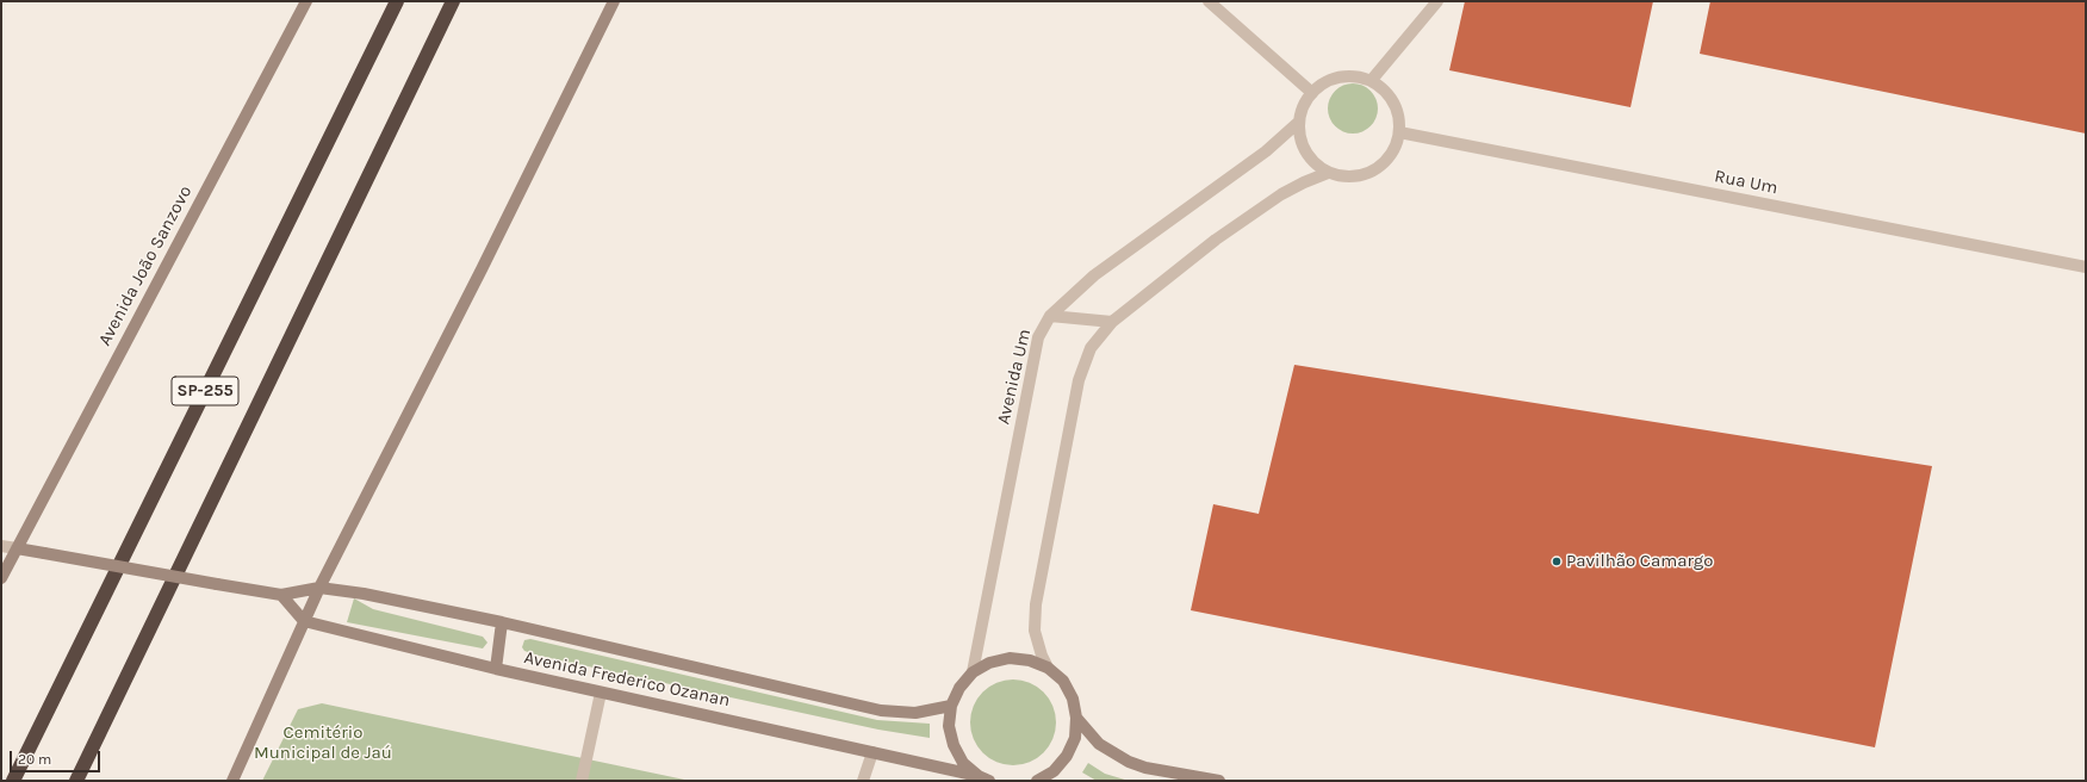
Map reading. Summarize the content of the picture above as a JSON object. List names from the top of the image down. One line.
{"streets":{"highway":["SP-255"],"main road":["Avenida João Sanzovo","Avenida Frederico Ozanan"],"street":["Rua Um","Avenida Um"]},"crossings":[["Rua Um","Avenida Um"],["Avenida João Sanzovo","Avenida Frederico Ozanan"]],"parks":["Cemitério Municipal de Jaú"],"places":["Pavilhão Camargo"],"scale_bar":"20 m"}
